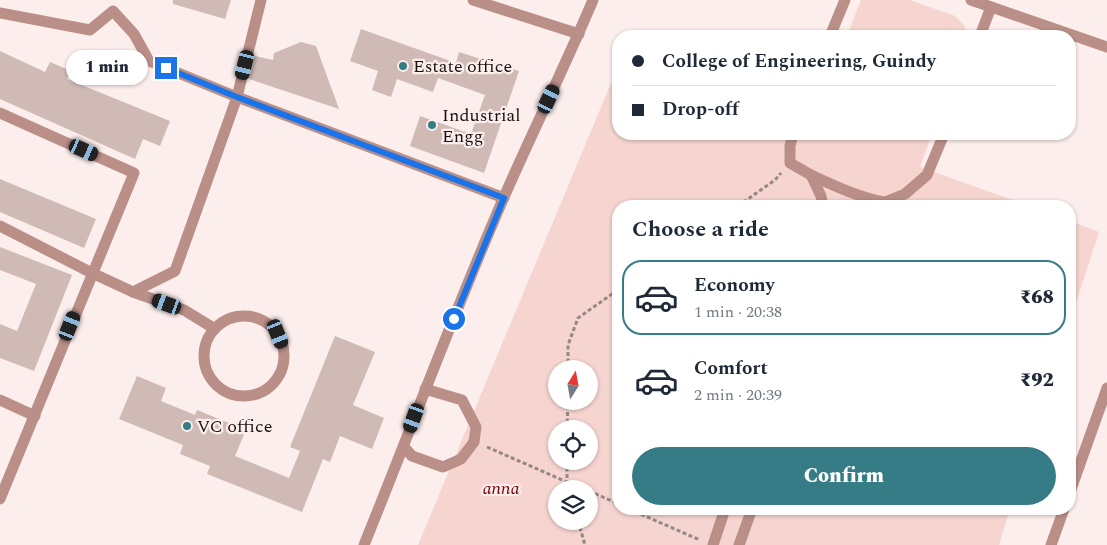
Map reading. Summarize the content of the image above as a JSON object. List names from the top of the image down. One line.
{"parks":["anna"],"places":["Estate office","Industrial Engg","VC office"],"north":"top","page":{"banner":["College of Engineering, Guindy","Drop-off"],"bubble":"1 min","heading":"Choose a ride","list":[{"name":"Economy","note":"1 min · 20:38","value":"₹68"},{"name":"Comfort","note":"2 min · 20:39","value":"₹92"}],"buttons":"Confirm"}}
